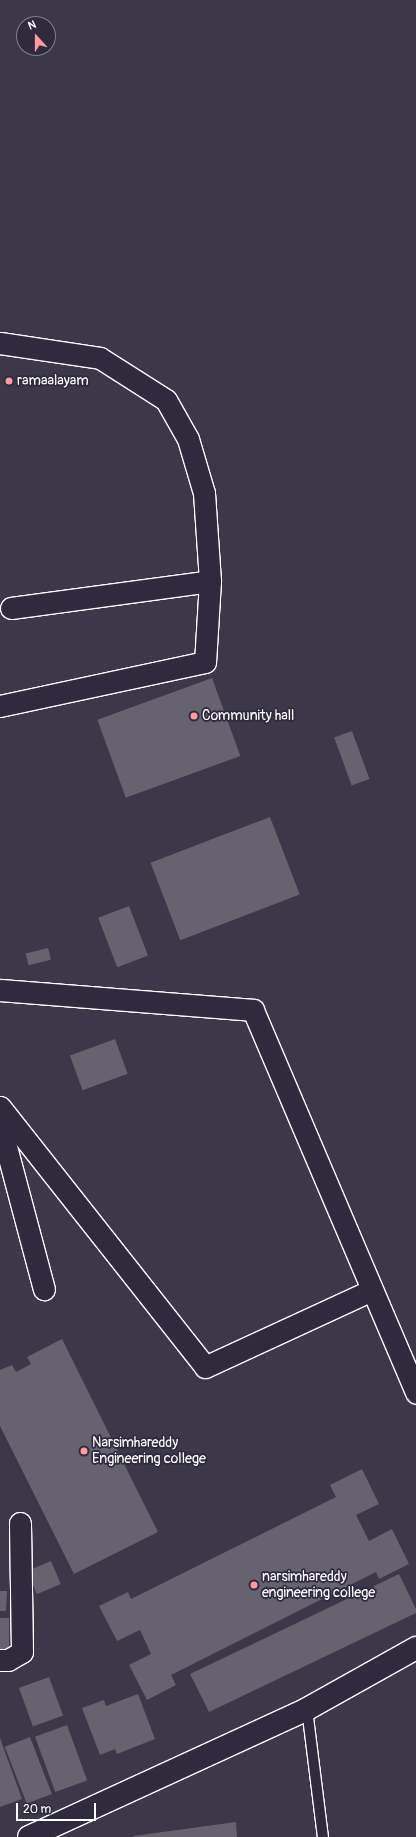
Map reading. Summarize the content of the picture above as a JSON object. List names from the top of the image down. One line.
{"places":["ramaalayam","Community hall","Narsimhareddy Engineering college","narsimhareddy engineering college"],"scale_bar":"20 m","north":"top"}
